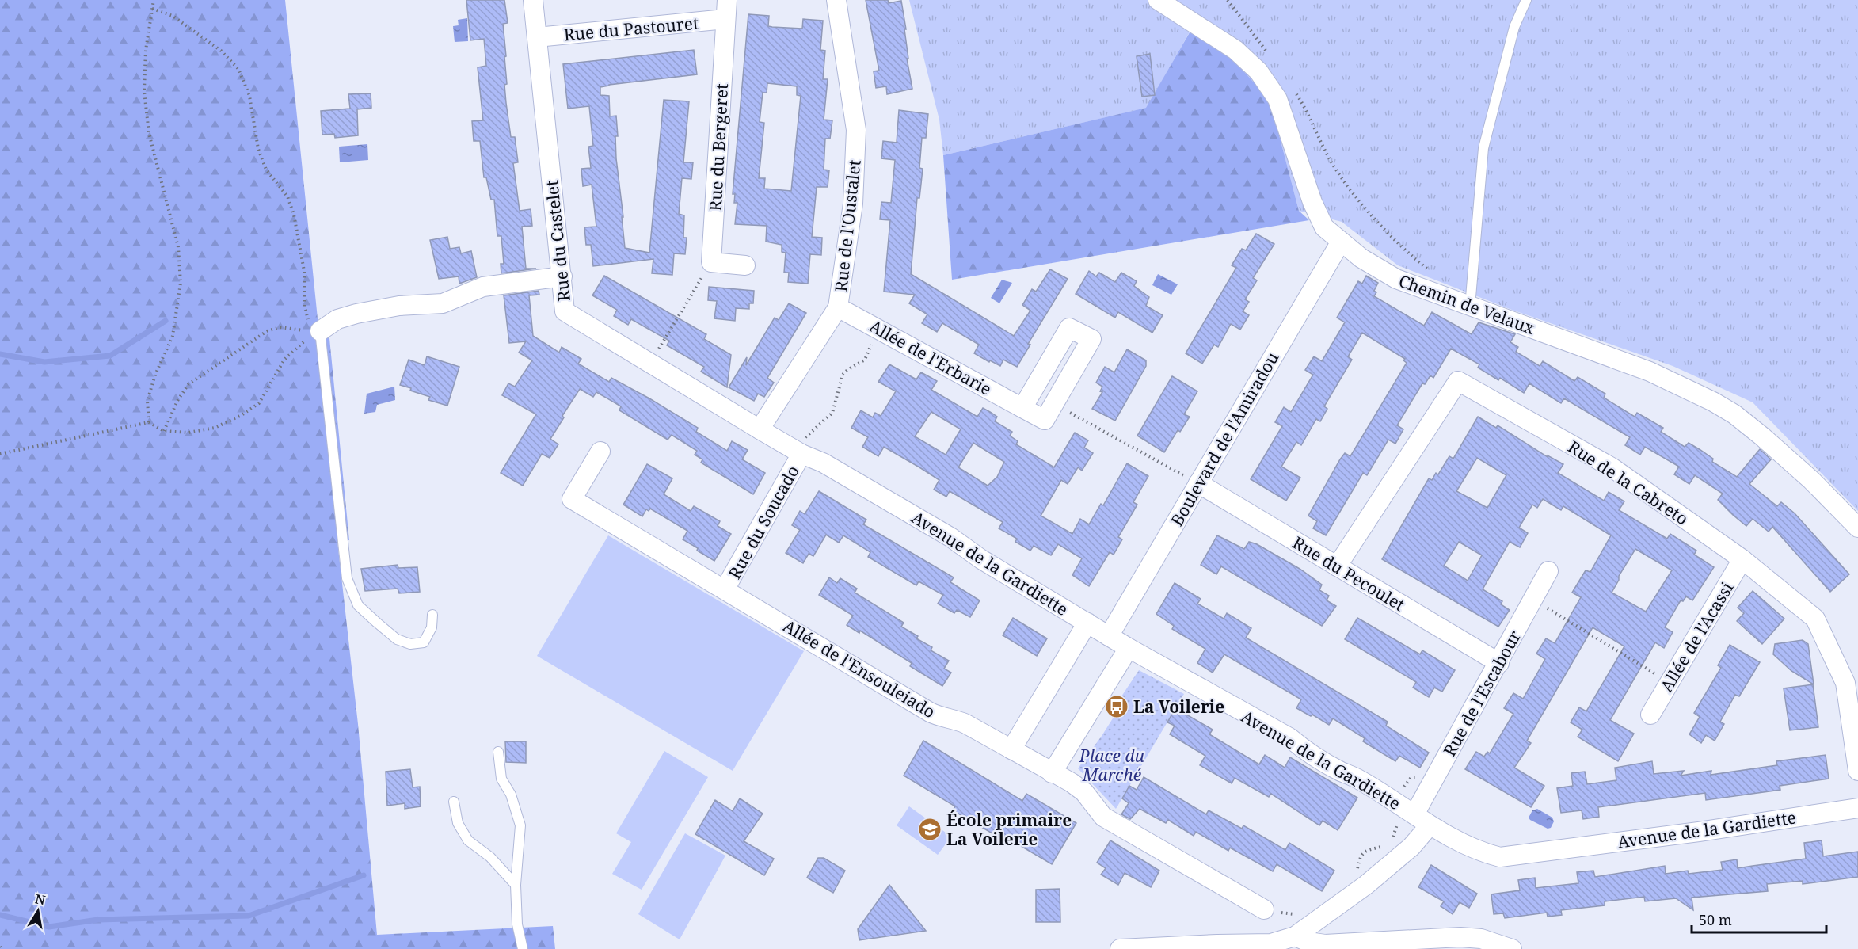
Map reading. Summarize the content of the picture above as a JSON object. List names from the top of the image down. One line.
{"streets":{"street":["Rue du Pastouret","Rue du Bergeret","Rue de l'Oustalet","Rue du Castelet","Chemin de Velaux","Allée de l'Erbarie","Boulevard de l'Amiradou","Rue de la Cabreto","Rue du Soucado","Avenue de la Gardiette","Rue du Pecoulet","Allée de l'Acassi","Allée de l'Ensouleiado","Rue de l'Escabour"]},"crossings":[["Rue du Pastouret","Rue du Bergeret"],["Rue du Pastouret","Rue du Castelet"],["Rue de l'Oustalet","Rue du Castelet"],["Rue de l'Oustalet","Allée de l'Erbarie"],["Rue de l'Oustalet","Avenue de la Gardiette"],["Rue du Castelet","Avenue de la Gardiette"],["Chemin de Velaux","Boulevard de l'Amiradou"],["Boulevard de l'Amiradou","Avenue de la Gardiette"],["Boulevard de l'Amiradou","Rue du Pecoulet"],["Rue de la Cabreto","Rue du Pecoulet"],["Rue de la Cabreto","Allée de l'Acassi"],["Rue du Soucado","Avenue de la Gardiette"],["Rue du Soucado","Allée de l'Ensouleiado"],["Avenue de la Gardiette","Rue de l'Escabour"],["Rue du Pecoulet","Rue de l'Escabour"]],"parks":["Place du Marché"],"places":{"bus stop":["La Voilerie"],"school or university":["École primaire La Voilerie"]},"scale_bar":"50 m","north":"top"}
